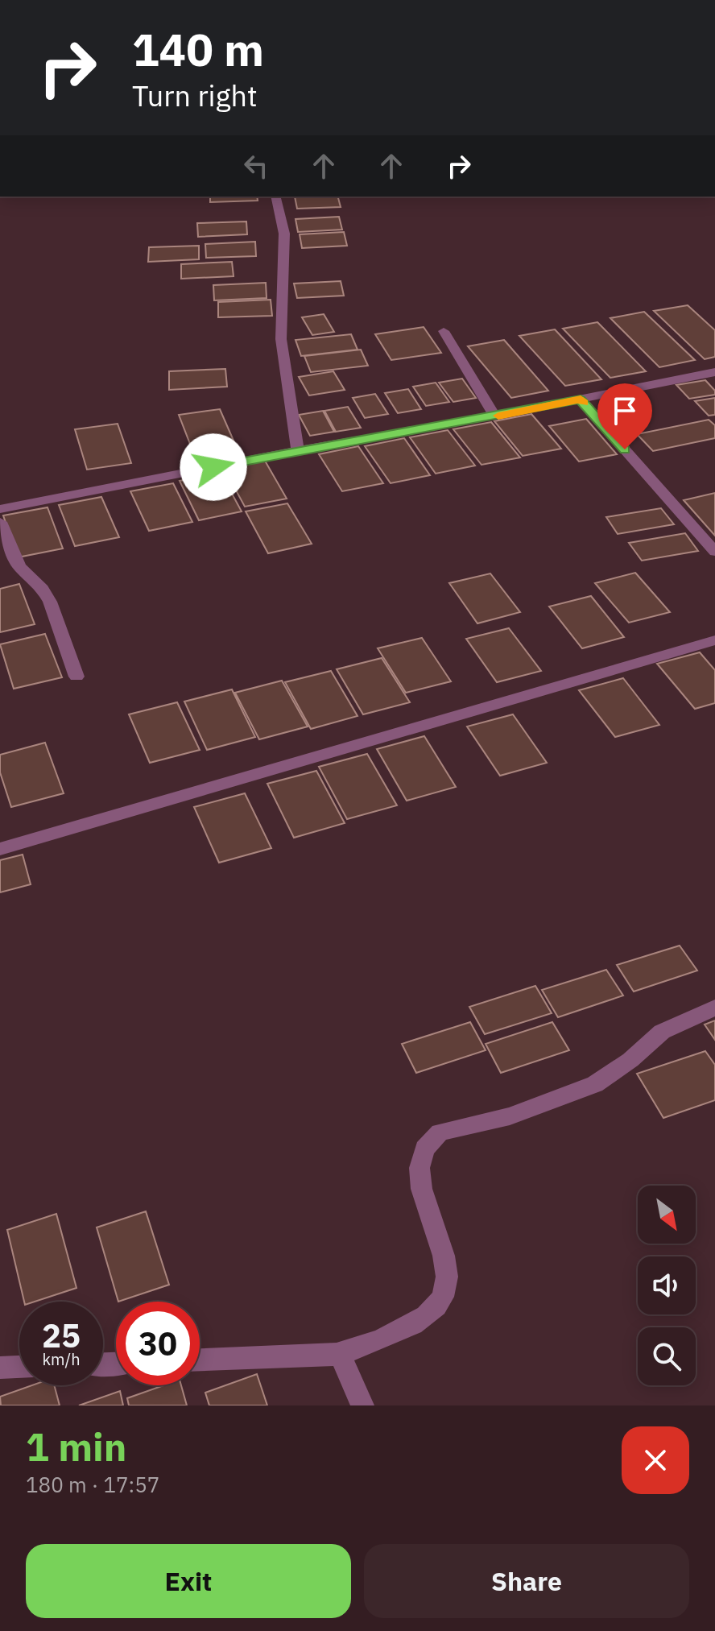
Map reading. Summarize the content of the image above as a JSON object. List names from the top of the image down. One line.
{"north":"bottom right","page":{"turn":["140 m","Turn right"],"speed":"25 km/h","limit":"30","heading":["1 min","180 m · 17:57"],"buttons":["Exit","Share"]}}
